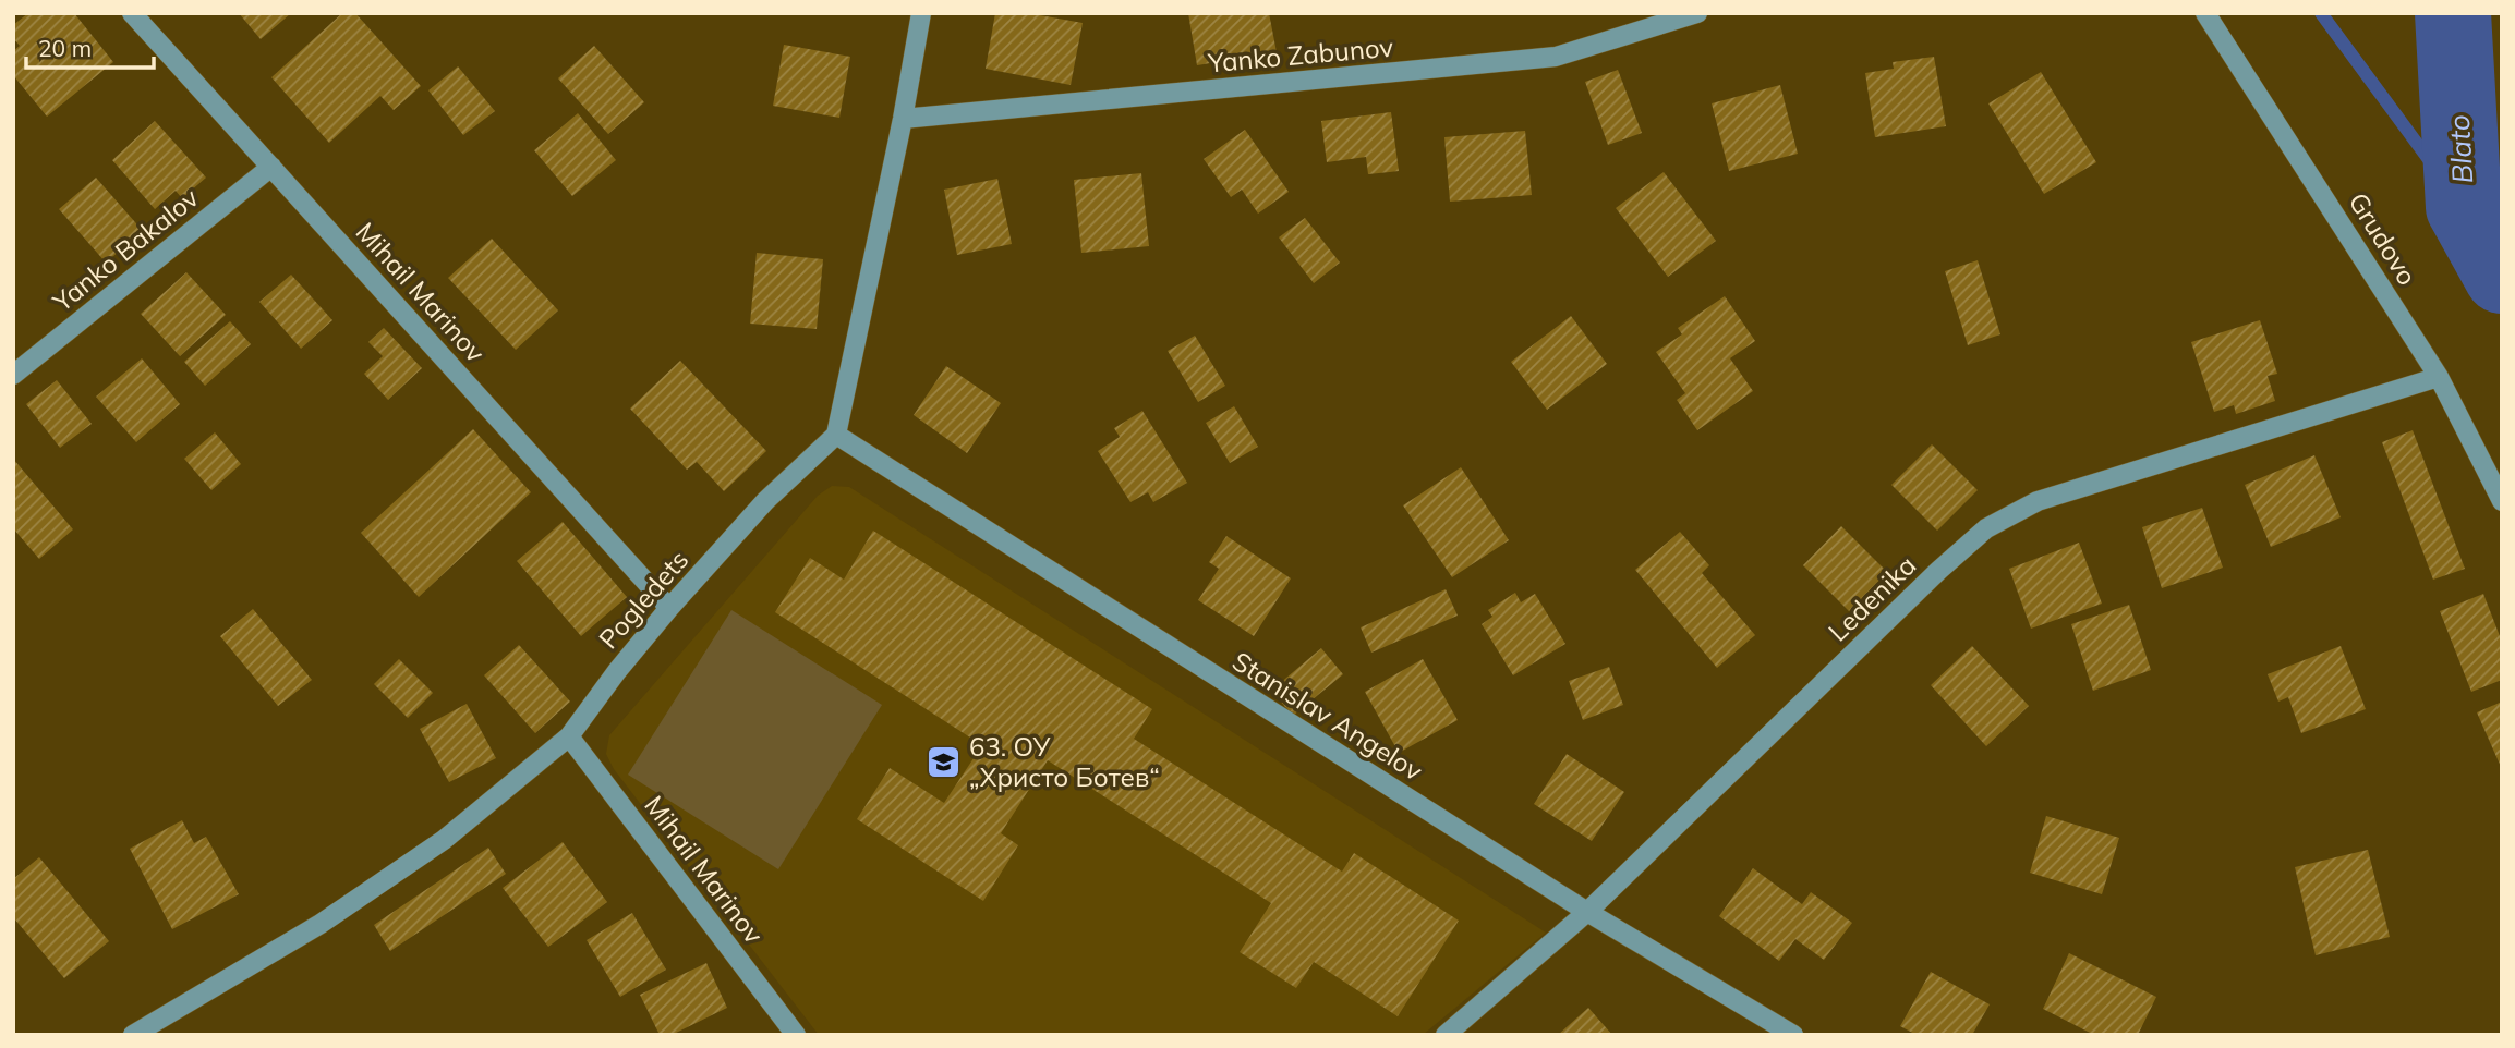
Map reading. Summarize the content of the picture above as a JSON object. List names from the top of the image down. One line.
{"streets":{"street":["Yanko Zabunov","Grudovo","Yanko Bakalov","Mihail Marinov","Ledenika","Pogledets","Stanislav Angelov"]},"crossings":[["Grudovo","Ledenika"],["Yanko Bakalov","Mihail Marinov"],["Mihail Marinov","Pogledets"],["Ledenika","Stanislav Angelov"],["Pogledets","Stanislav Angelov"]],"water":["Blato"],"places":{"school or university":["63. ОУ „Христо Ботев“"]},"scale_bar":"20 m"}
